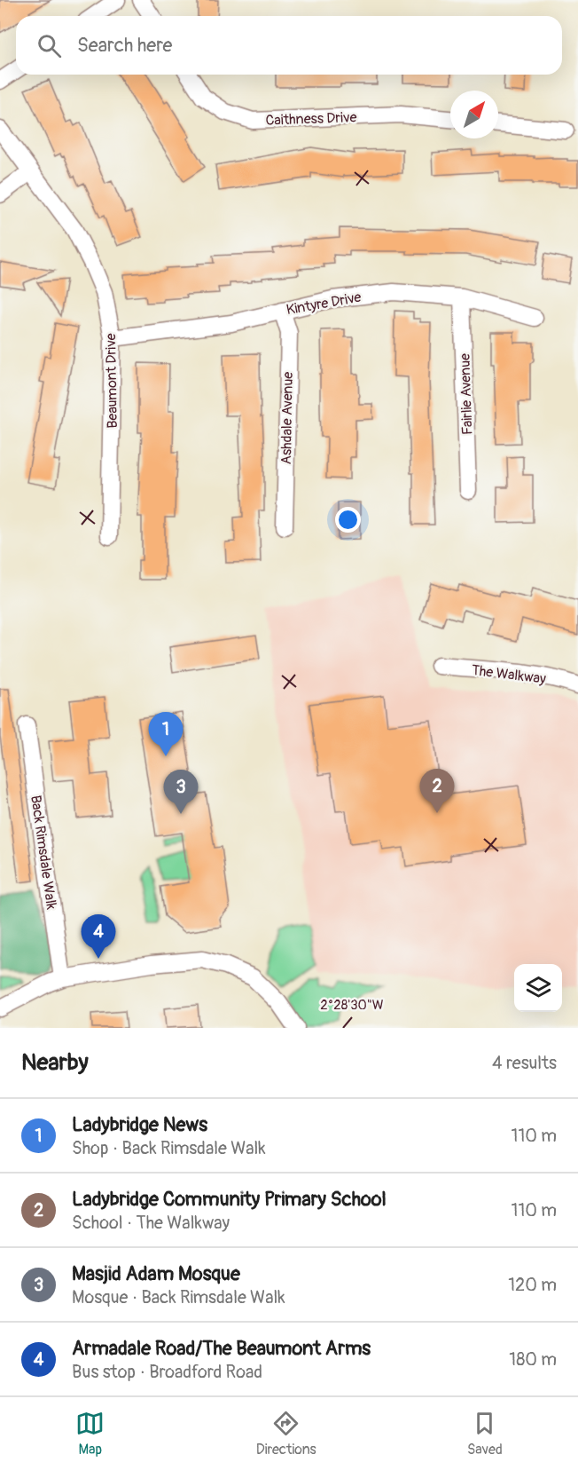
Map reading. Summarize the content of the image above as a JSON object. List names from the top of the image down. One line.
{"streets":{"street":["Caithness Drive","Kintyre Drive","Beaumont Drive","Fairlie Avenue","Ashdale Avenue","The Walkway","Back Rimsdale Walk"]},"crossings":[["Kintyre Drive","Beaumont Drive"],["Kintyre Drive","Fairlie Avenue"],["Kintyre Drive","Ashdale Avenue"]],"north":"top right","page":{"search":"Search here","pins":["1","2","3","4"],"heading":["Nearby","4 results"],"list":[{"mark":"1","name":"Ladybridge News","note":"Shop · Back Rimsdale Walk","value":"110 m"},{"mark":"2","name":"Ladybridge Community Primary School","note":"School · The Walkway","value":"110 m"},{"mark":"3","name":"Masjid Adam Mosque","note":"Mosque · Back Rimsdale Walk","value":"120 m"},{"mark":"4","name":"Armadale Road/The Beaumont Arms","note":"Bus stop · Broadford Road","value":"180 m"}],"nav":["Map","Directions","Saved"]},"coordinates":["2°28'30\"W"]}
